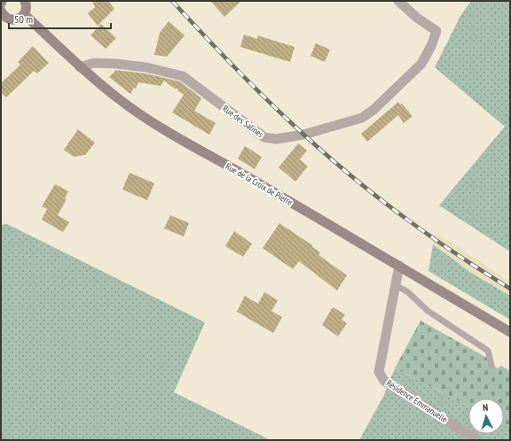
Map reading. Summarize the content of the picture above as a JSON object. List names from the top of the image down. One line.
{"streets":{"main road":["Rue de la Croix de Pierre"],"street":["Rue des Salines","Résidence Emmanuelle"]},"crossings":[["Rue des Salines","Rue de la Croix de Pierre"],["Rue de la Croix de Pierre","Résidence Emmanuelle"]],"scale_bar":"50 m","north":"top"}
